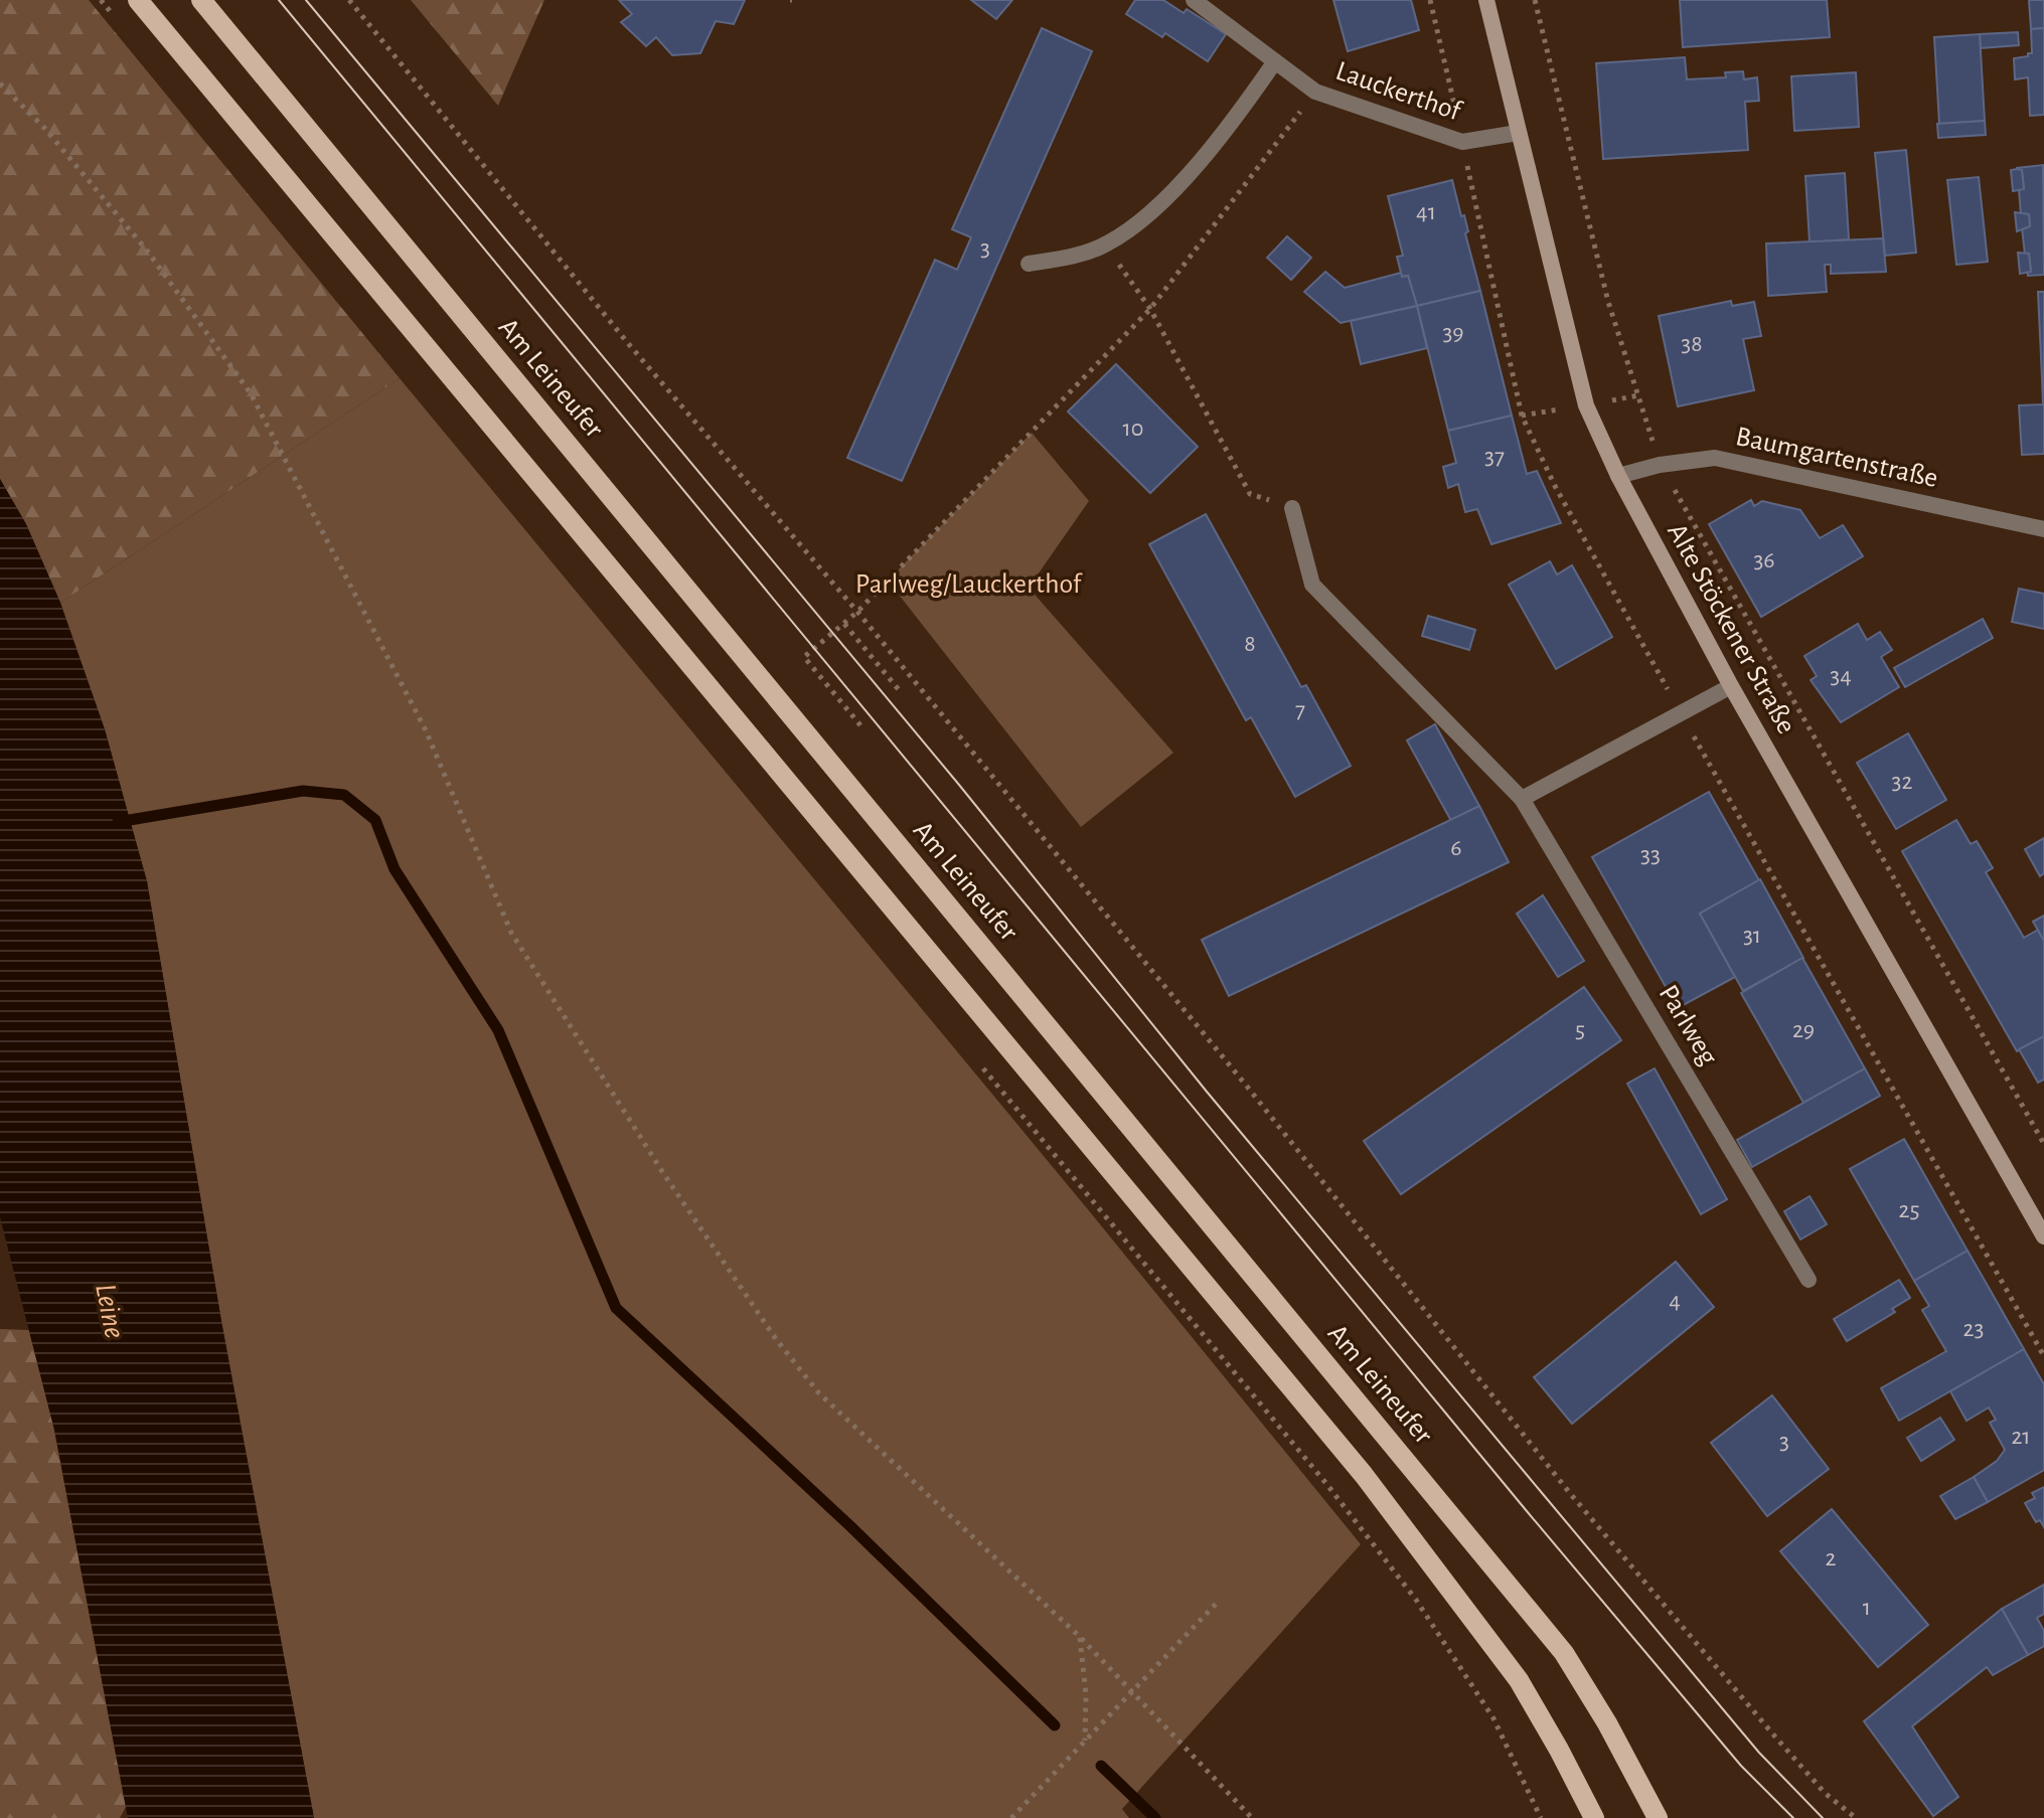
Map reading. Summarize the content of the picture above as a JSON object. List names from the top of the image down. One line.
{"streets":{"main road":["Am Leineufer"],"street":["Lauckerthof","Baumgartenstraße","Alte Stöckener Straße","Parlweg"]},"crossings":[["Lauckerthof","Alte Stöckener Straße"],["Baumgartenstraße","Alte Stöckener Straße"]],"water":["Leine"],"parks":["Parlweg/Lauckerthof"],"house_numbers":["41","3","39","38","10","37","36","8","34","7","32","6","33","31","5","29","25","4","23","21","3","2","1"]}
